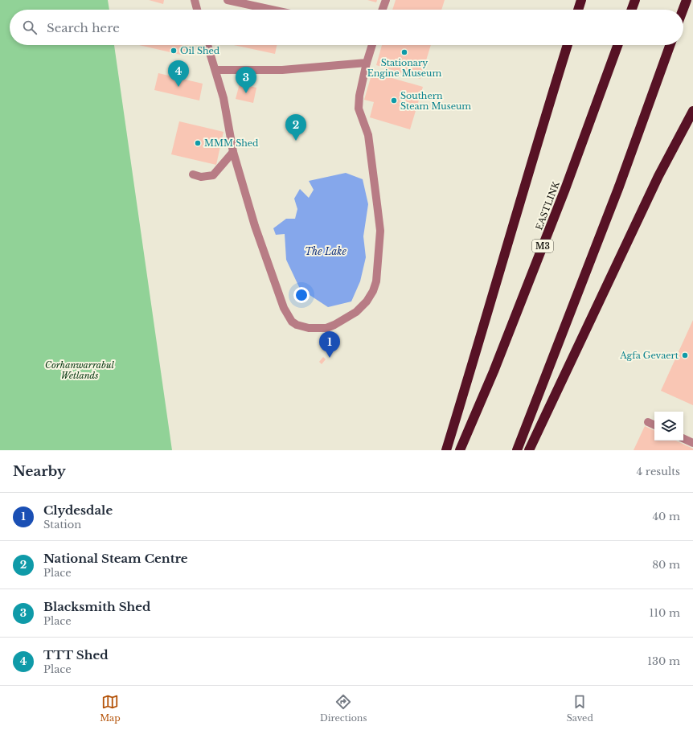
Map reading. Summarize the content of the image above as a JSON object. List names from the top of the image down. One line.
{"streets":{"highway":["EASTLINK","M3"]},"water":["The Lake"],"parks":["Corhanwarrabul Wetlands"],"places":["Oil Shed","Stationary Engine Museum","Southern Steam Museum","MMM Shed","Agfa Gevaert"],"page":{"search":"Search here","pins":["4","3","2","1"],"heading":["Nearby","4 results"],"list":[{"mark":"1","name":"Clydesdale","note":"Station","value":"40 m"},{"mark":"2","name":"National Steam Centre","note":"Place","value":"80 m"},{"mark":"3","name":"Blacksmith Shed","note":"Place","value":"110 m"},{"mark":"4","name":"TTT Shed","note":"Place","value":"130 m"}],"nav":["Map","Directions","Saved"]}}
